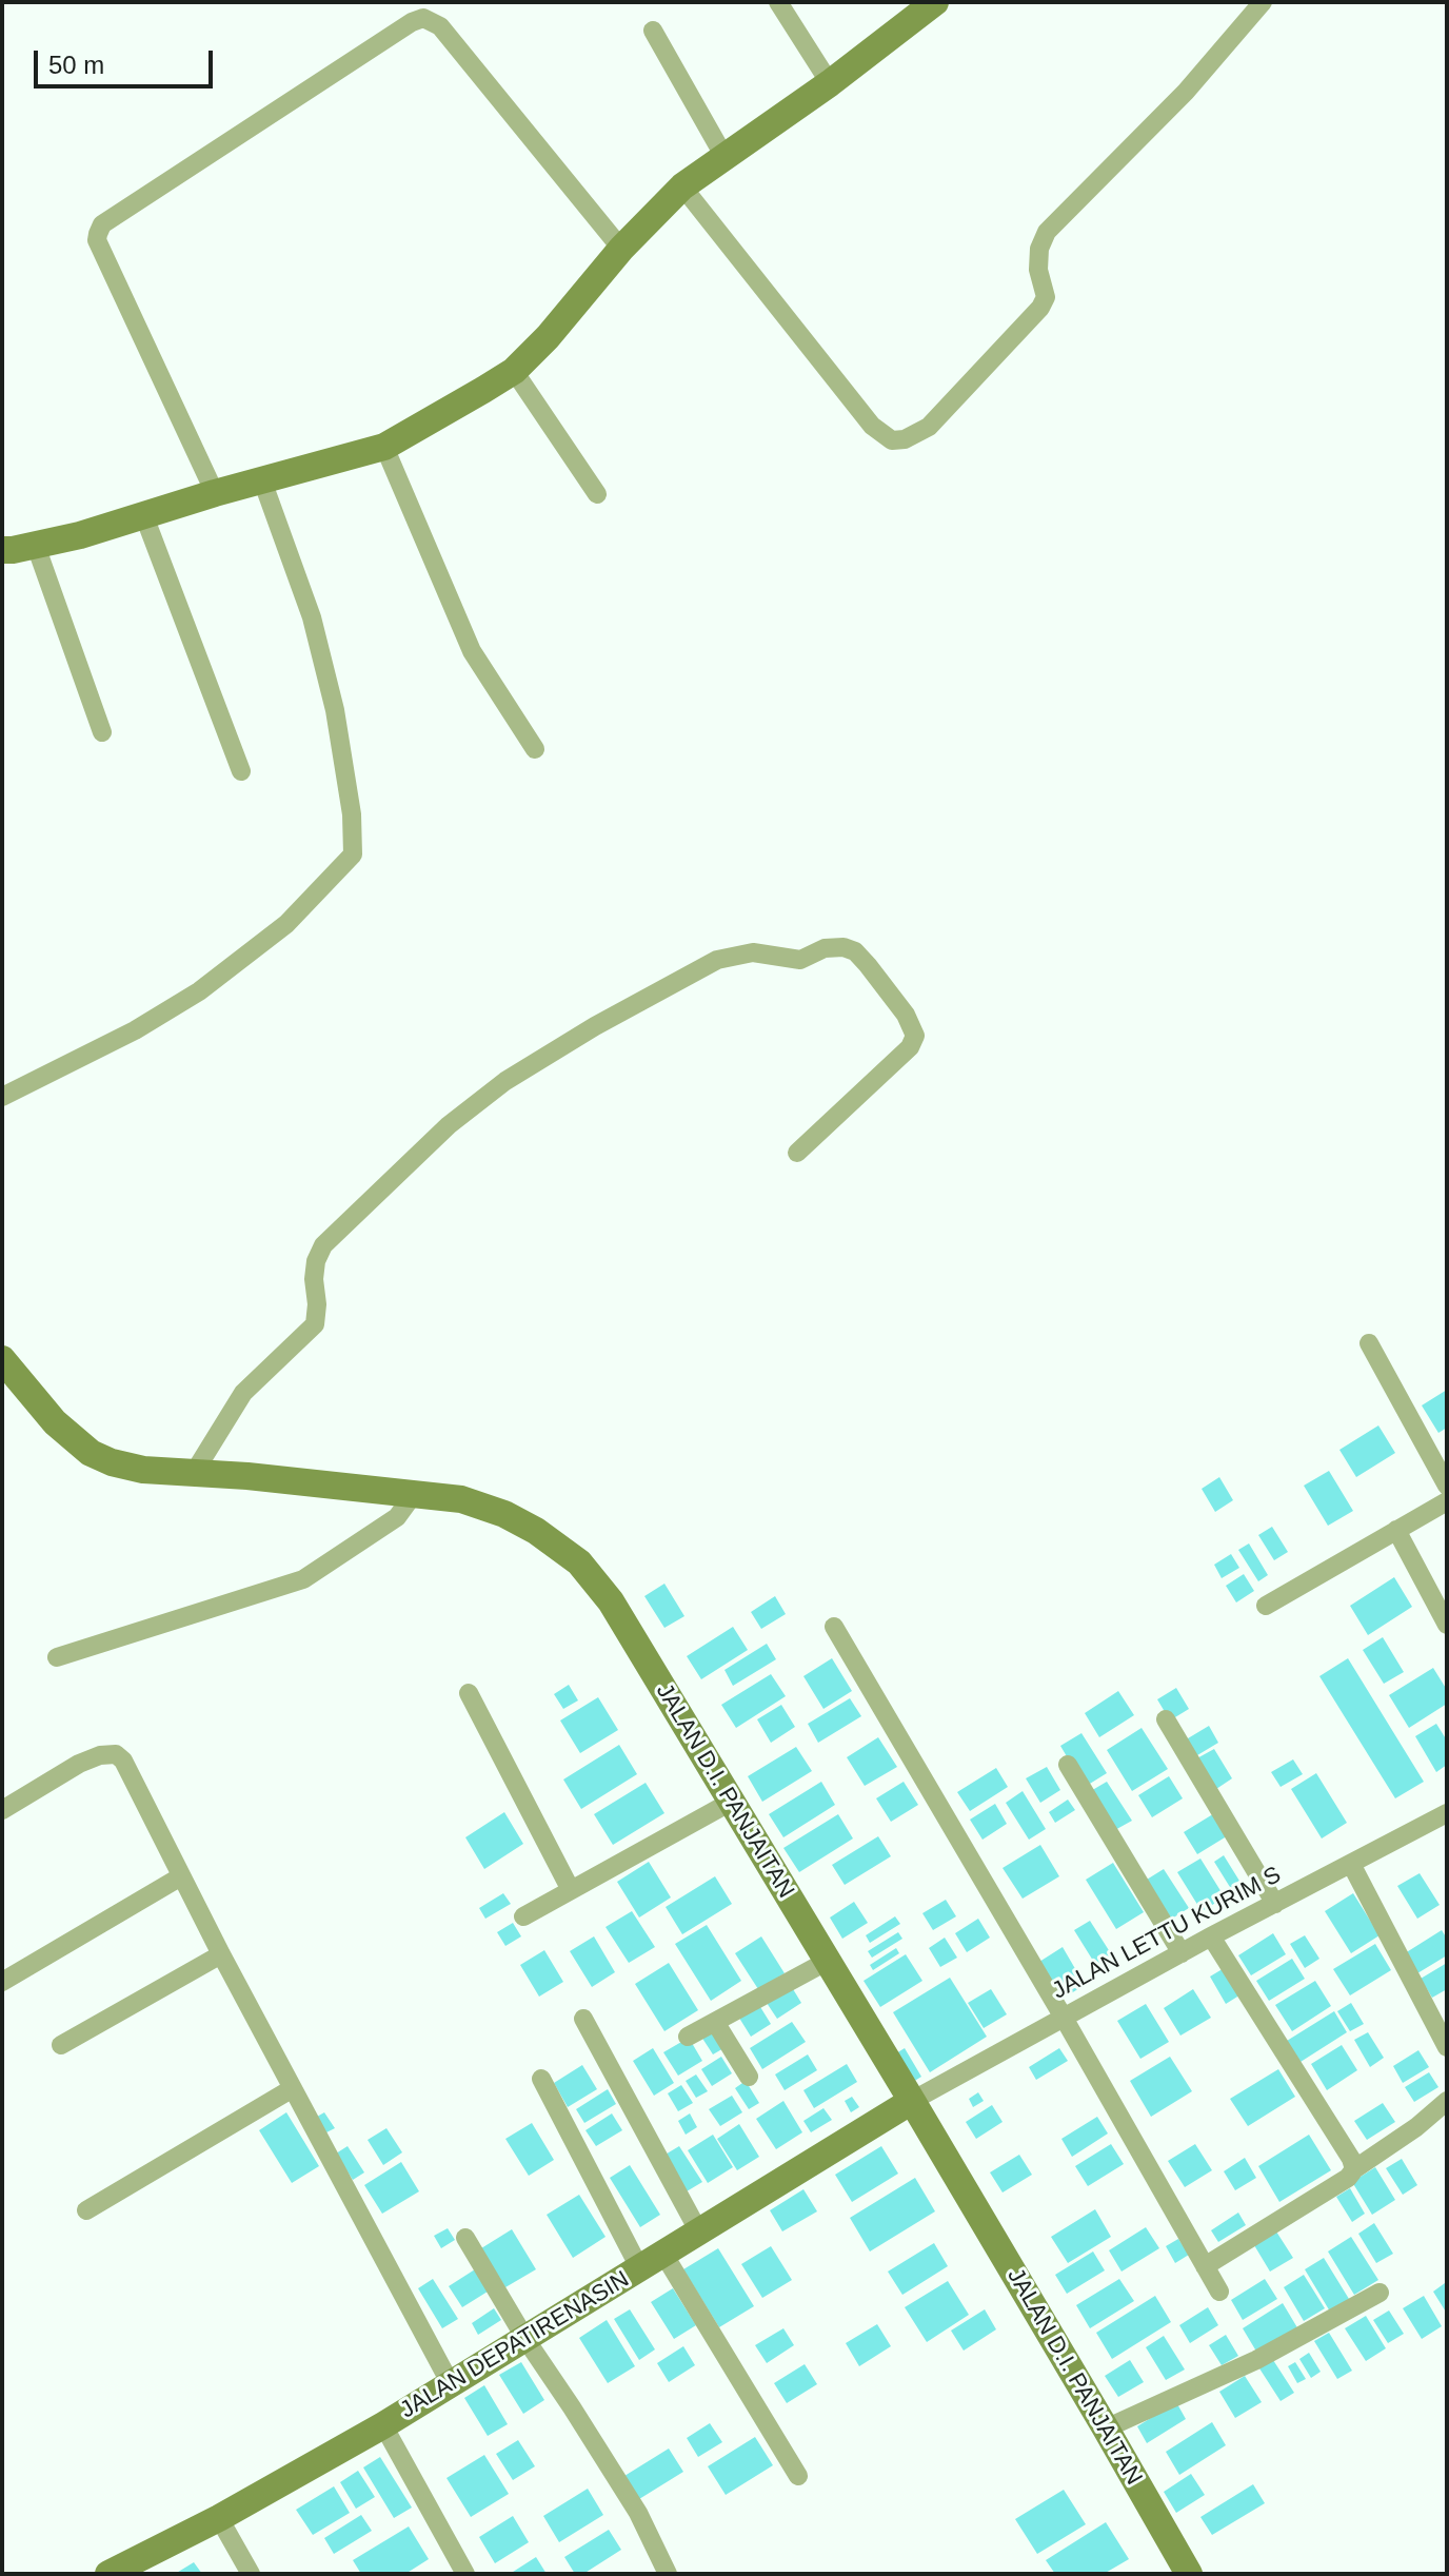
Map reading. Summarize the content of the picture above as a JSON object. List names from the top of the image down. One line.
{"streets":{"street":["JALAN D.I. PANJAITAN","JALAN LETTU KURIM S","JALAN DEPATIRENASIN"]},"crossings":[["JALAN D.I. PANJAITAN","JALAN LETTU KURIM S"],["JALAN D.I. PANJAITAN","JALAN DEPATIRENASIN"],["JALAN LETTU KURIM S","JALAN DEPATIRENASIN"]],"scale_bar":"50 m"}
